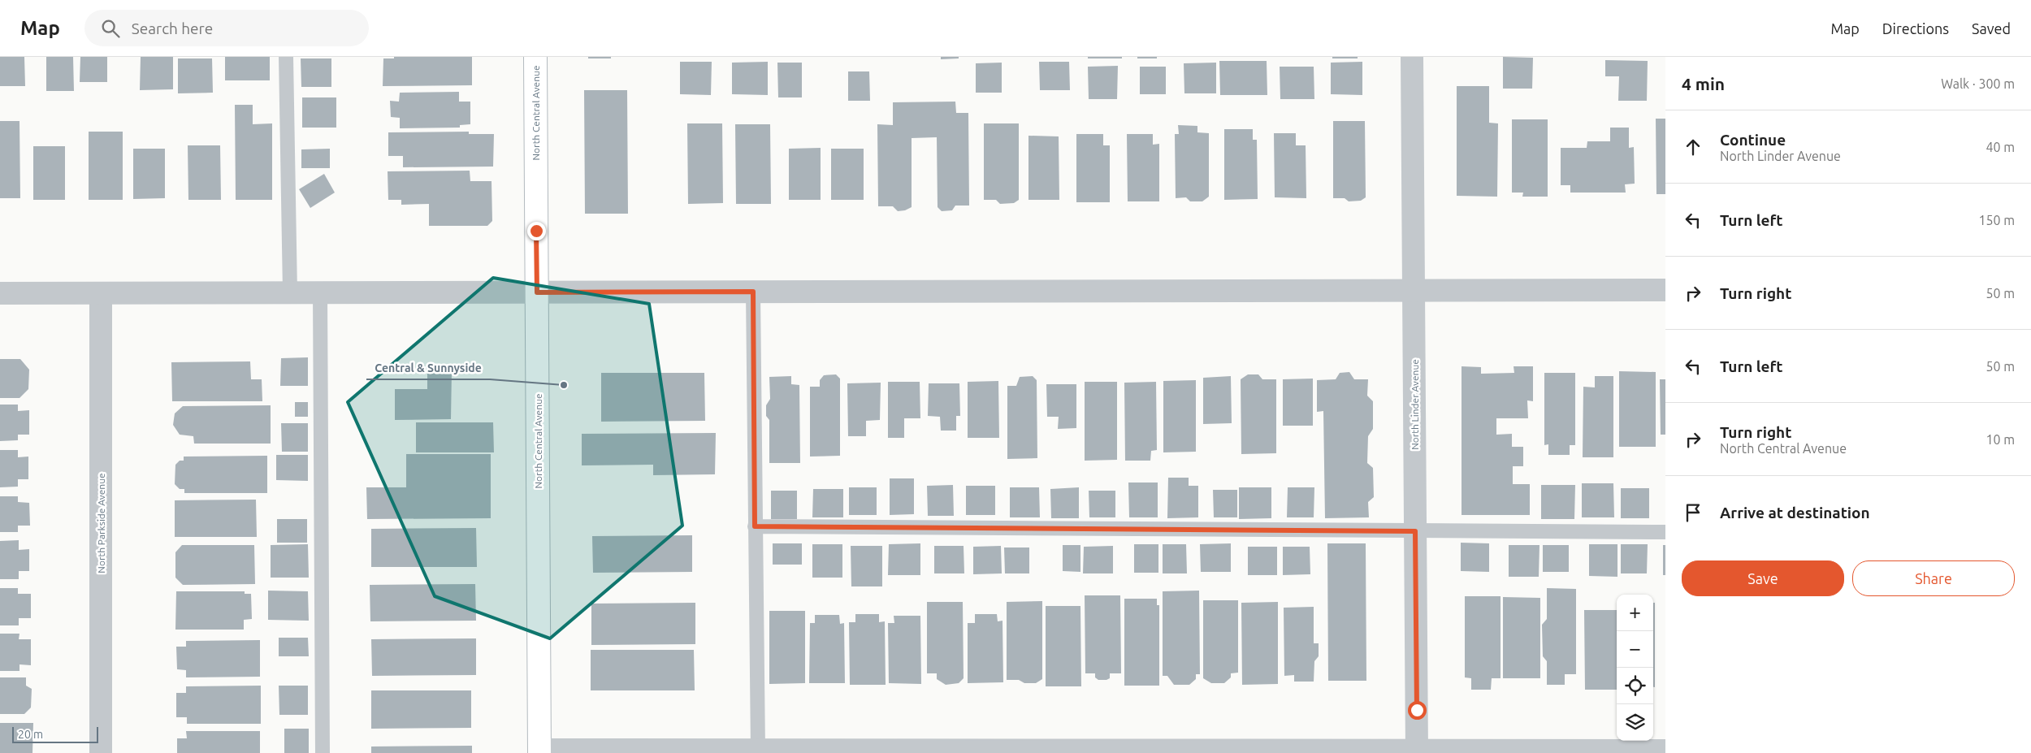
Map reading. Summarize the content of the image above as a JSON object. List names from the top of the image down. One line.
{"streets":{"main road":["North Central Avenue"],"street":["North Linder Avenue","North Parkside Avenue"]},"places":["Central & Sunnyside"],"scale_bar":"20 m","page":{"header":"Map","search":"Search here","nav":["Map","Directions","Saved"],"heading":["4 min","Walk · 300 m"],"list":[["Continue","North Linder Avenue","40 m"],["Turn left","150 m"],["Turn right","50 m"],["Turn left","50 m"],["Turn right","North Central Avenue","10 m"],"Arrive at destination"],"buttons":["Save","Share"],"map_buttons":["+","−"],"scale":"20 m"}}
